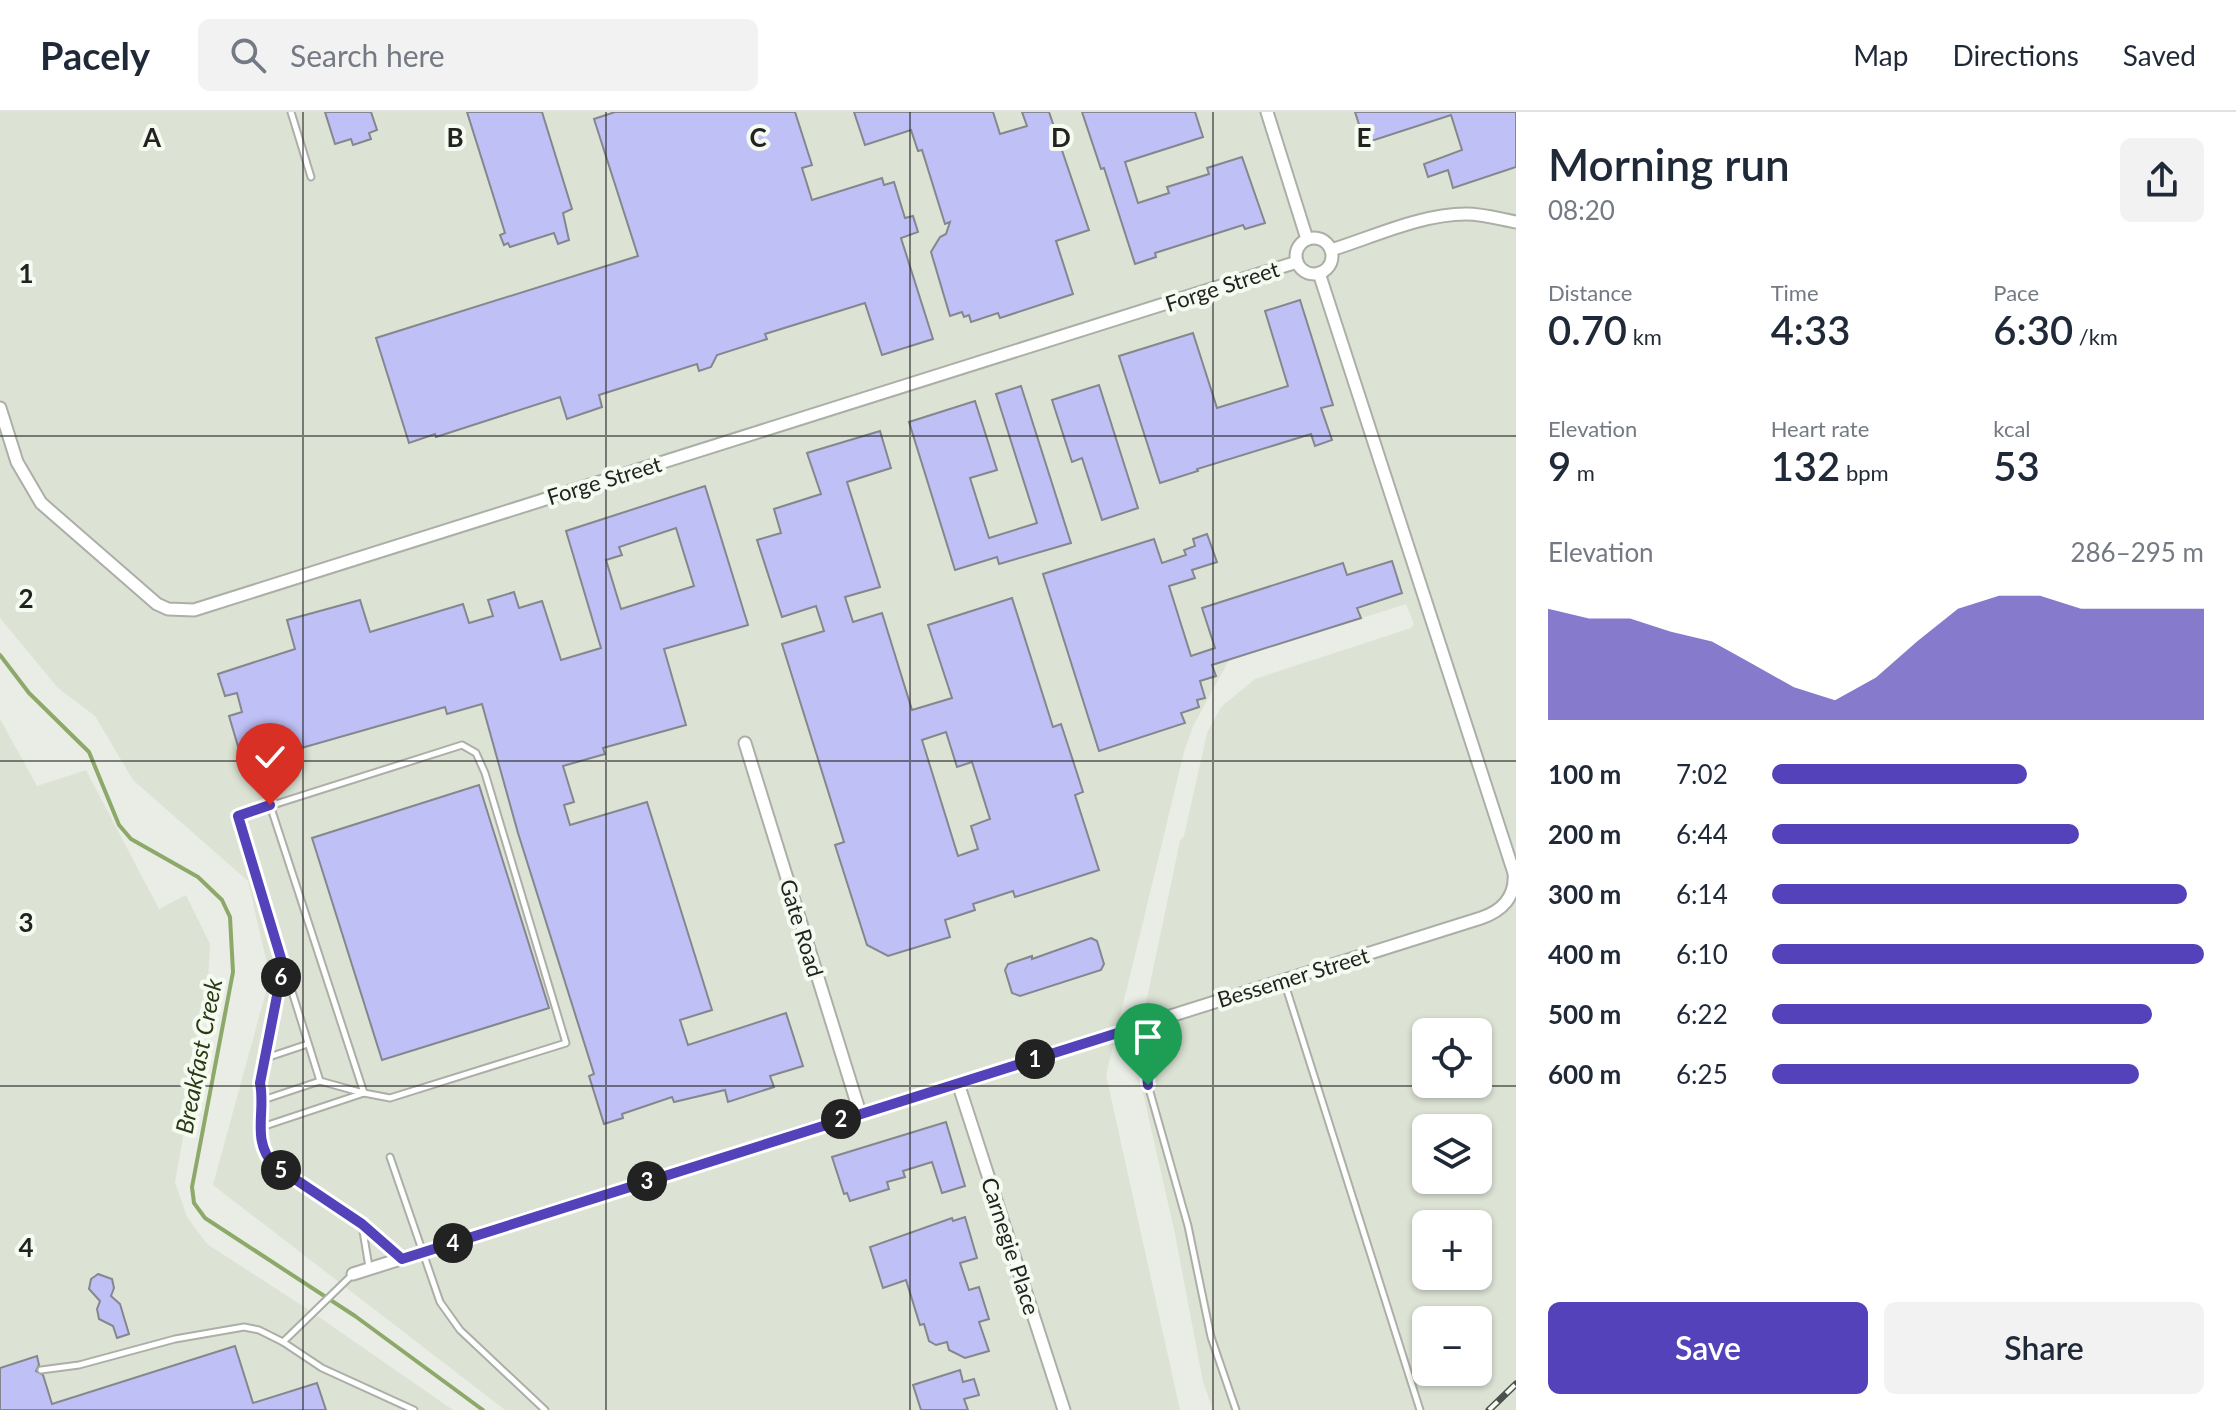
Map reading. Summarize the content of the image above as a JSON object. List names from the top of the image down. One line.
{"streets":{"street":["Forge Street","Gate Road","Bessemer Street","Carnegie Place"]},"crossings":[["Forge Street","Bessemer Street"],["Gate Road","Bessemer Street"],["Bessemer Street","Carnegie Place"]],"water":["Breakfast Creek"],"page":{"header":"Pacely","search":"Search here","nav":["Map","Directions","Saved"],"heading":["Morning run","08:20"],"stats":[["Distance","0.70 km"],["Time","4:33"],["Pace","6:30 /km"],["Elevation","9 m"],["Heart rate","132 bpm"],["kcal","53"]],"chart":["Elevation","286–295 m"],"list":[{"name":"100 m","note":"7:02"},{"name":"200 m","note":"6:44"},{"name":"300 m","note":"6:14"},{"name":"400 m","note":"6:10"},{"name":"500 m","note":"6:22"},{"name":"600 m","note":"6:25"}],"pins":["6","1","2","5","3","4"],"map_buttons":["+","−"],"buttons":["Save","Share"]},"grid":{"columns":["A","B","C","D","E"],"rows":["1","2","3","4"]}}
